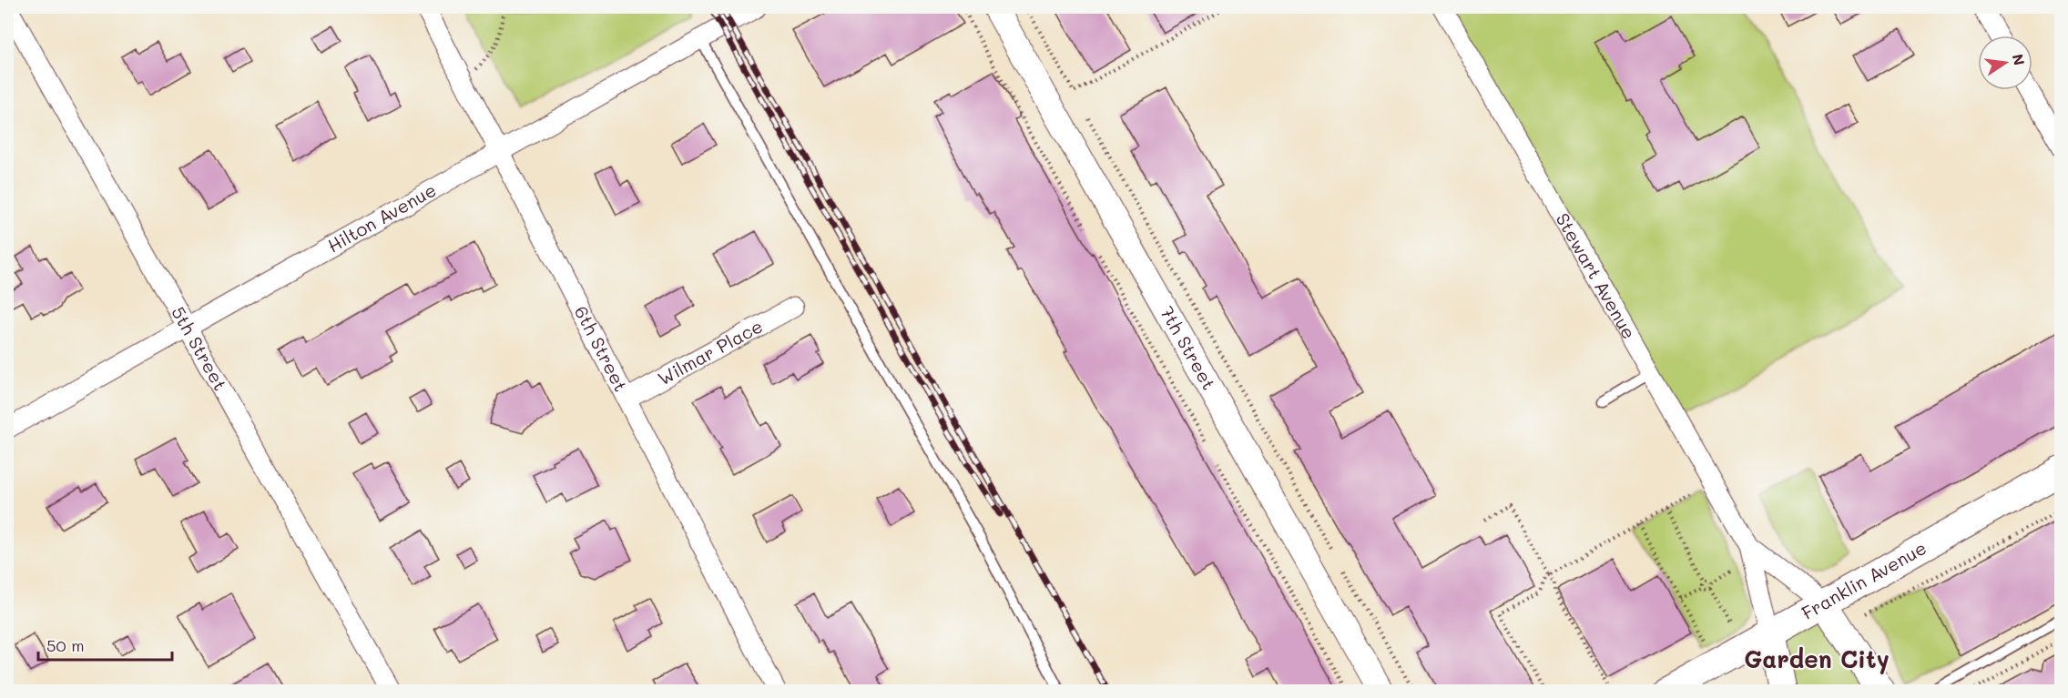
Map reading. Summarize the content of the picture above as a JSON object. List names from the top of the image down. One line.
{"streets":{"main road":["Stewart Avenue","Franklin Avenue"],"street":["Hilton Avenue","7th Street","5th Street","6th Street","Wilmar Place"]},"crossings":[["Hilton Avenue","5th Street"],["Hilton Avenue","6th Street"],["Stewart Avenue","Franklin Avenue"],["6th Street","Wilmar Place"]],"districts":["Garden City"],"scale_bar":"50 m","north":"right"}
